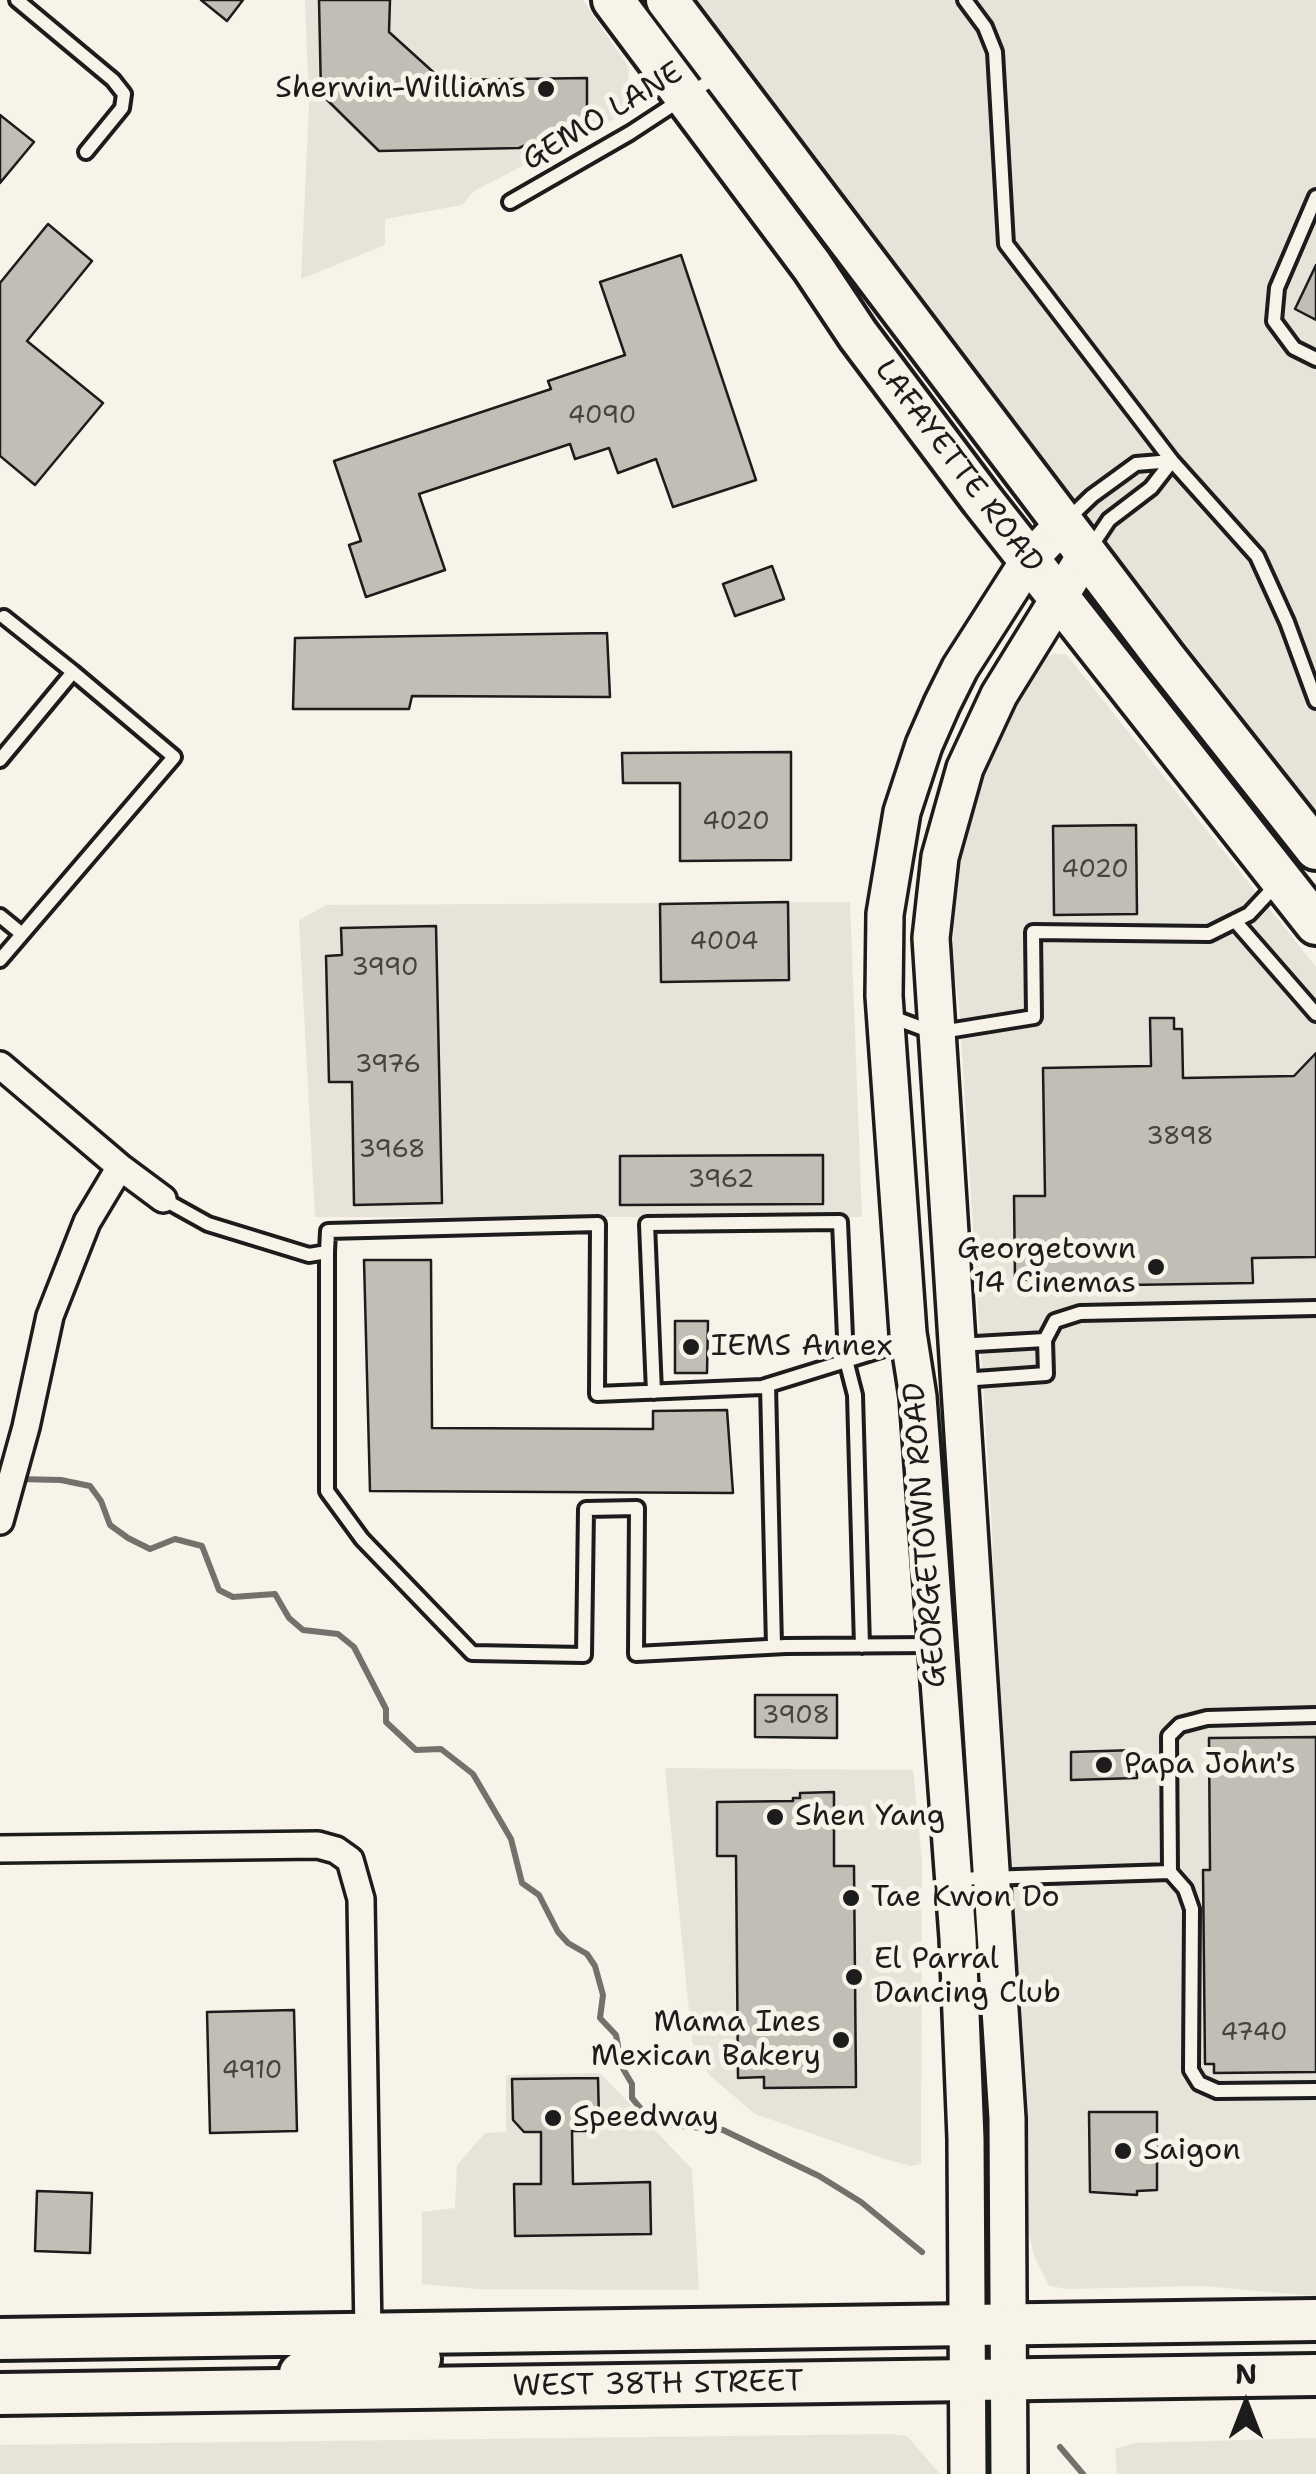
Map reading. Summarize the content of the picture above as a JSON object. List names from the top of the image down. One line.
{"streets":{"main road":["LAFAYETTE ROAD","GEORGETOWN ROAD","WEST 38TH STREET"],"lane":["GEMO LANE"]},"crossings":[["GEMO LANE","LAFAYETTE ROAD"],["LAFAYETTE ROAD","GEORGETOWN ROAD"],["GEORGETOWN ROAD","WEST 38TH STREET"]],"places":["Sherwin-Williams","Georgetown 14 Cinemas","IEMS Annex","Papa John's","Shen Yang","Tae Kwon Do","El Parral Dancing Club","Mama Ines Mexican Bakery","Speedway","Saigon"],"house_numbers":["4090","4020","4020","4004","3990","3976","3898","3968","3962","3908","4740","4910"],"north":"top"}
